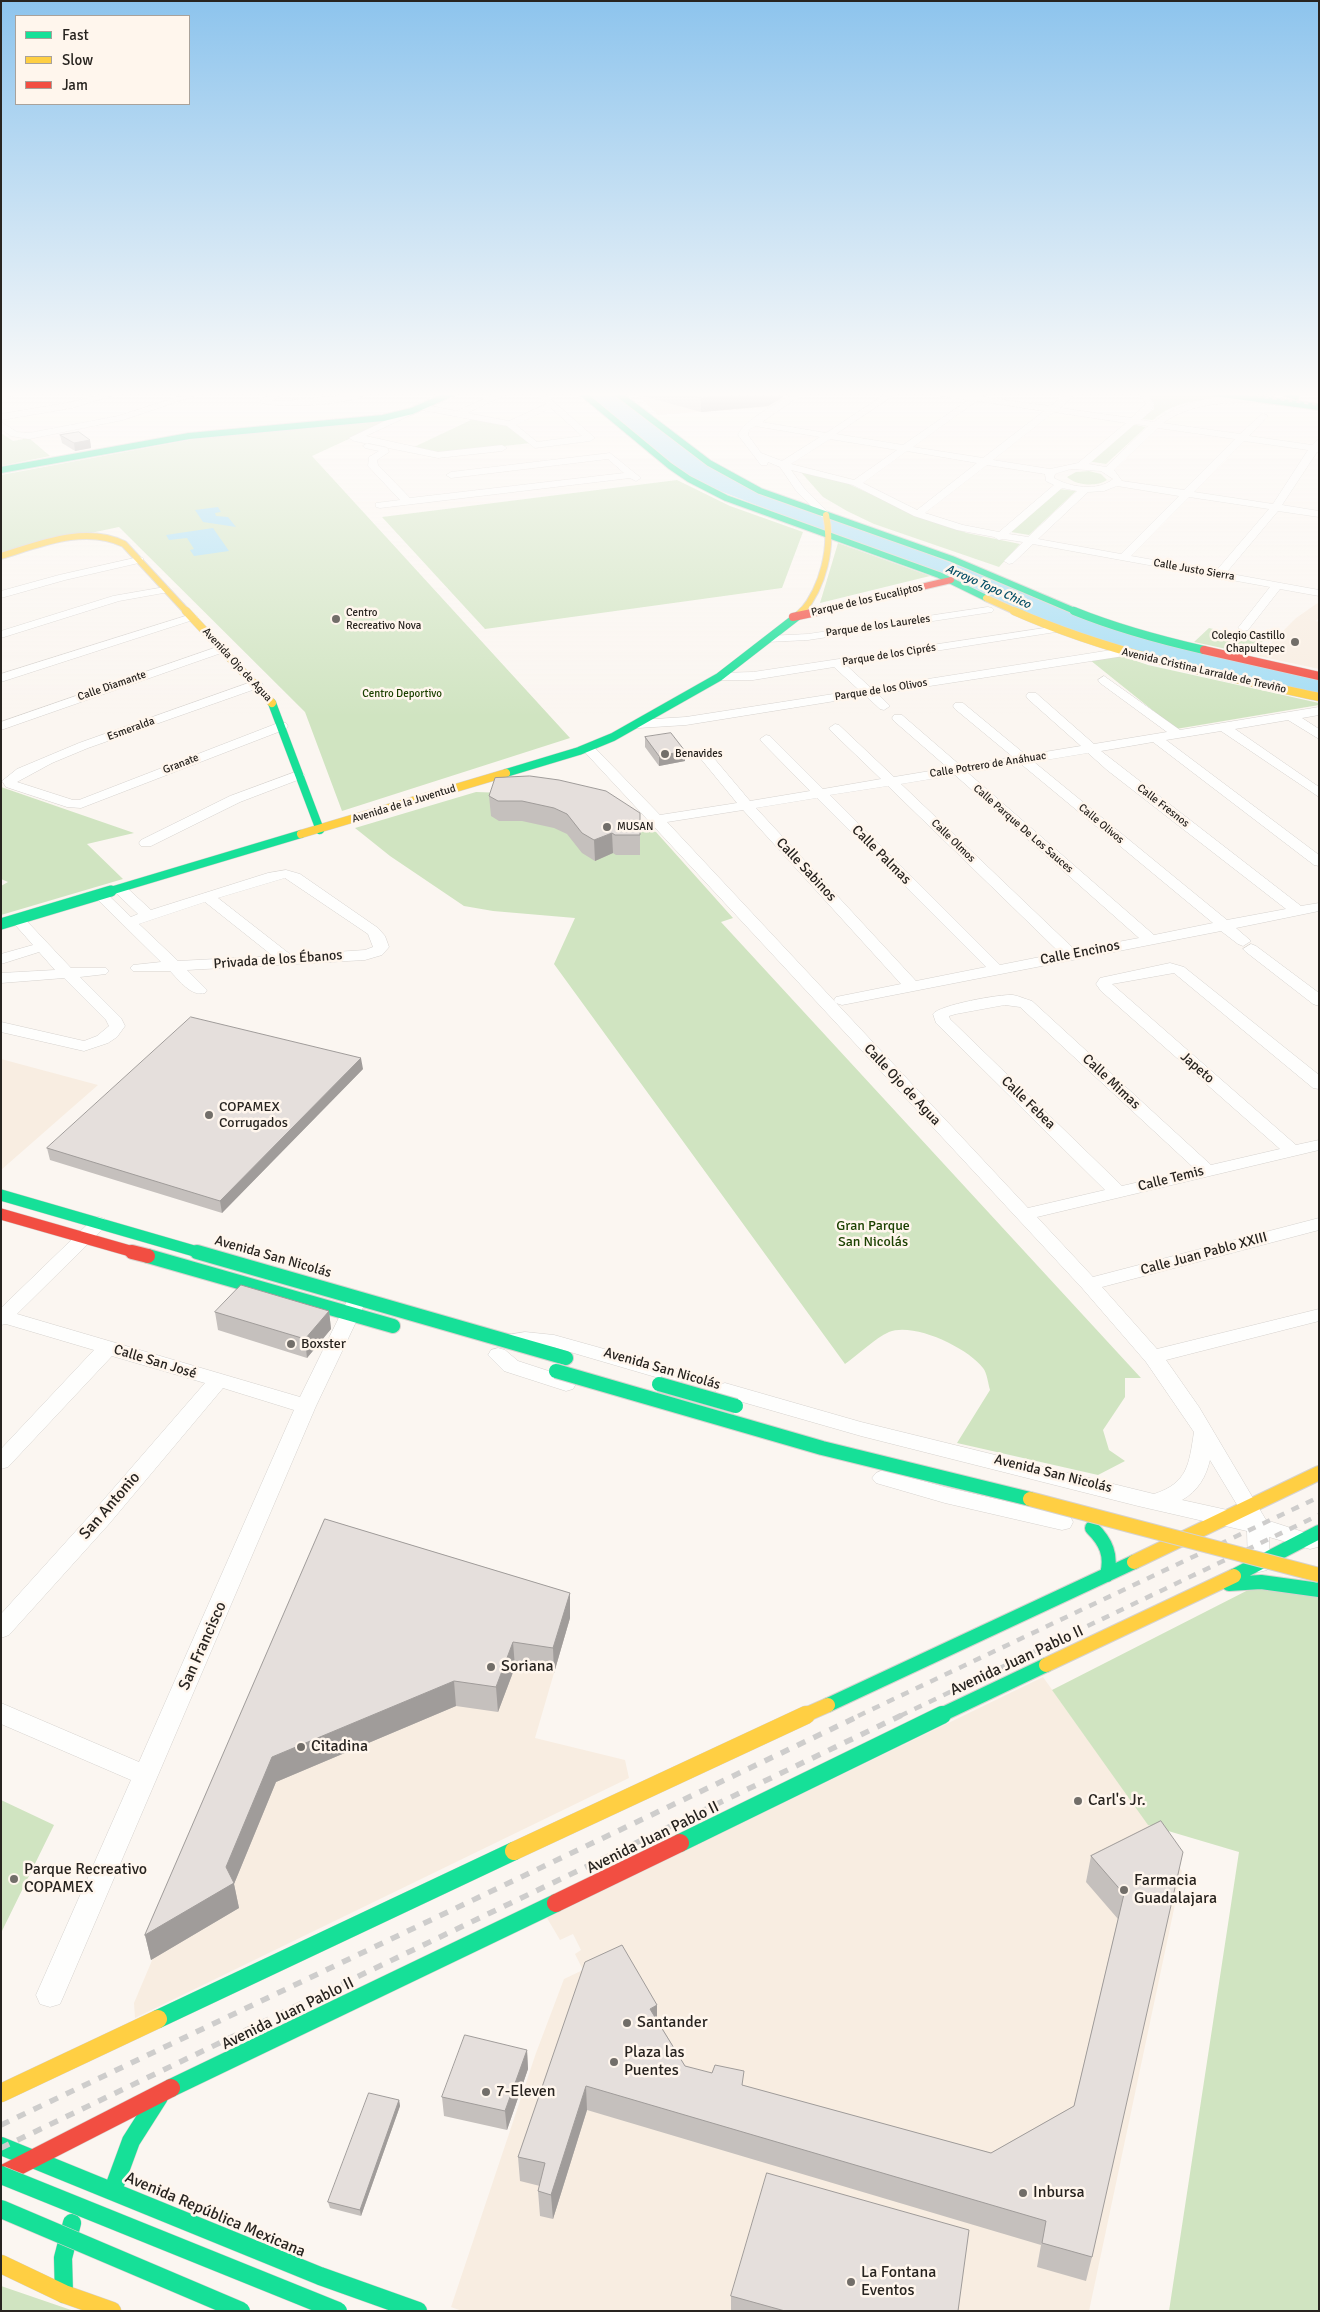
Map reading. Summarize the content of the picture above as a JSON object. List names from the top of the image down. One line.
{"streets":{"main road":["Parque de los Eucaliptos","Avenida Ojo de Agua","Avenida Cristina Larralde de Treviño","Avenida de la Juventud","Avenida San Nicolás","Avenida Juan Pablo II","Avenida República Mexicana"],"street":["Calle Justo Sierra","Parque de los Laureles","Parque de los Ciprés","Calle Diamante","Parque de los Olivos","Esmeralda","Granate","Calle Potrero de Anáhuac","Calle Fresnos","Calle Olivos","Calle Parque De Los Sauces","Calle Olmos","Calle Palmas","Calle Sabinos","Calle Encinos","Privada de los Ébanos","Japeto","Calle Mimas","Calle Ojo de Agua","Calle Febea","Calle Temis","Calle Juan Pablo XXIII","Calle San José","San Antonio","San Francisco"]},"crossings":[["Parque de los Eucaliptos","Avenida Cristina Larralde de Treviño"],["Parque de los Eucaliptos","Avenida de la Juventud"],["Parque de los Laureles","Avenida de la Juventud"],["Parque de los Ciprés","Avenida Cristina Larralde de Treviño"],["Parque de los Ciprés","Avenida de la Juventud"],["Avenida Ojo de Agua","Calle Diamante"],["Avenida Ojo de Agua","Esmeralda"],["Avenida Ojo de Agua","Granate"],["Avenida Ojo de Agua","Avenida de la Juventud"],["Avenida Cristina Larralde de Treviño","Parque de los Olivos"],["Parque de los Olivos","Avenida de la Juventud"],["Esmeralda","Granate"],["Calle Potrero de Anáhuac","Calle Fresnos"],["Calle Potrero de Anáhuac","Calle Olivos"],["Calle Potrero de Anáhuac","Calle Parque De Los Sauces"],["Calle Potrero de Anáhuac","Calle Olmos"],["Calle Potrero de Anáhuac","Calle Palmas"],["Calle Potrero de Anáhuac","Calle Sabinos"],["Calle Potrero de Anáhuac","Calle Ojo de Agua"],["Avenida de la Juventud","Calle Ojo de Agua"],["Calle Fresnos","Calle Encinos"],["Calle Olivos","Calle Encinos"],["Calle Parque De Los Sauces","Calle Encinos"],["Calle Olmos","Calle Encinos"],["Calle Palmas","Calle Encinos"],["Calle Sabinos","Calle Encinos"],["Japeto","Calle Temis"],["Calle Mimas","Calle Febea"],["Calle Mimas","Calle Temis"],["Calle Ojo de Agua","Calle Temis"],["Calle Ojo de Agua","Calle Juan Pablo XXIII"],["Calle Febea","Calle Temis"],["Avenida San Nicolás","San Francisco"],["Calle San José","San Antonio"],["Calle San José","San Francisco"],["Avenida Juan Pablo II","Avenida República Mexicana"]],"water":["Arroyo Topo Chico"],"parks":["Centro Deportivo","Gran Parque San Nicolás"],"places":["Centro Recreativo Nova","Colegio Castillo Chapultepec","Benavides","MUSAN","COPAMEX Corrugados","Boxster","Soriana","Citadina","Carl's Jr.","Parque Recreativo COPAMEX","Farmacia Guadalajara","Santander","Plaza las Puentes","7-Eleven","Inbursa","La Fontana Eventos"],"legend":["Fast","Slow","Jam"]}
